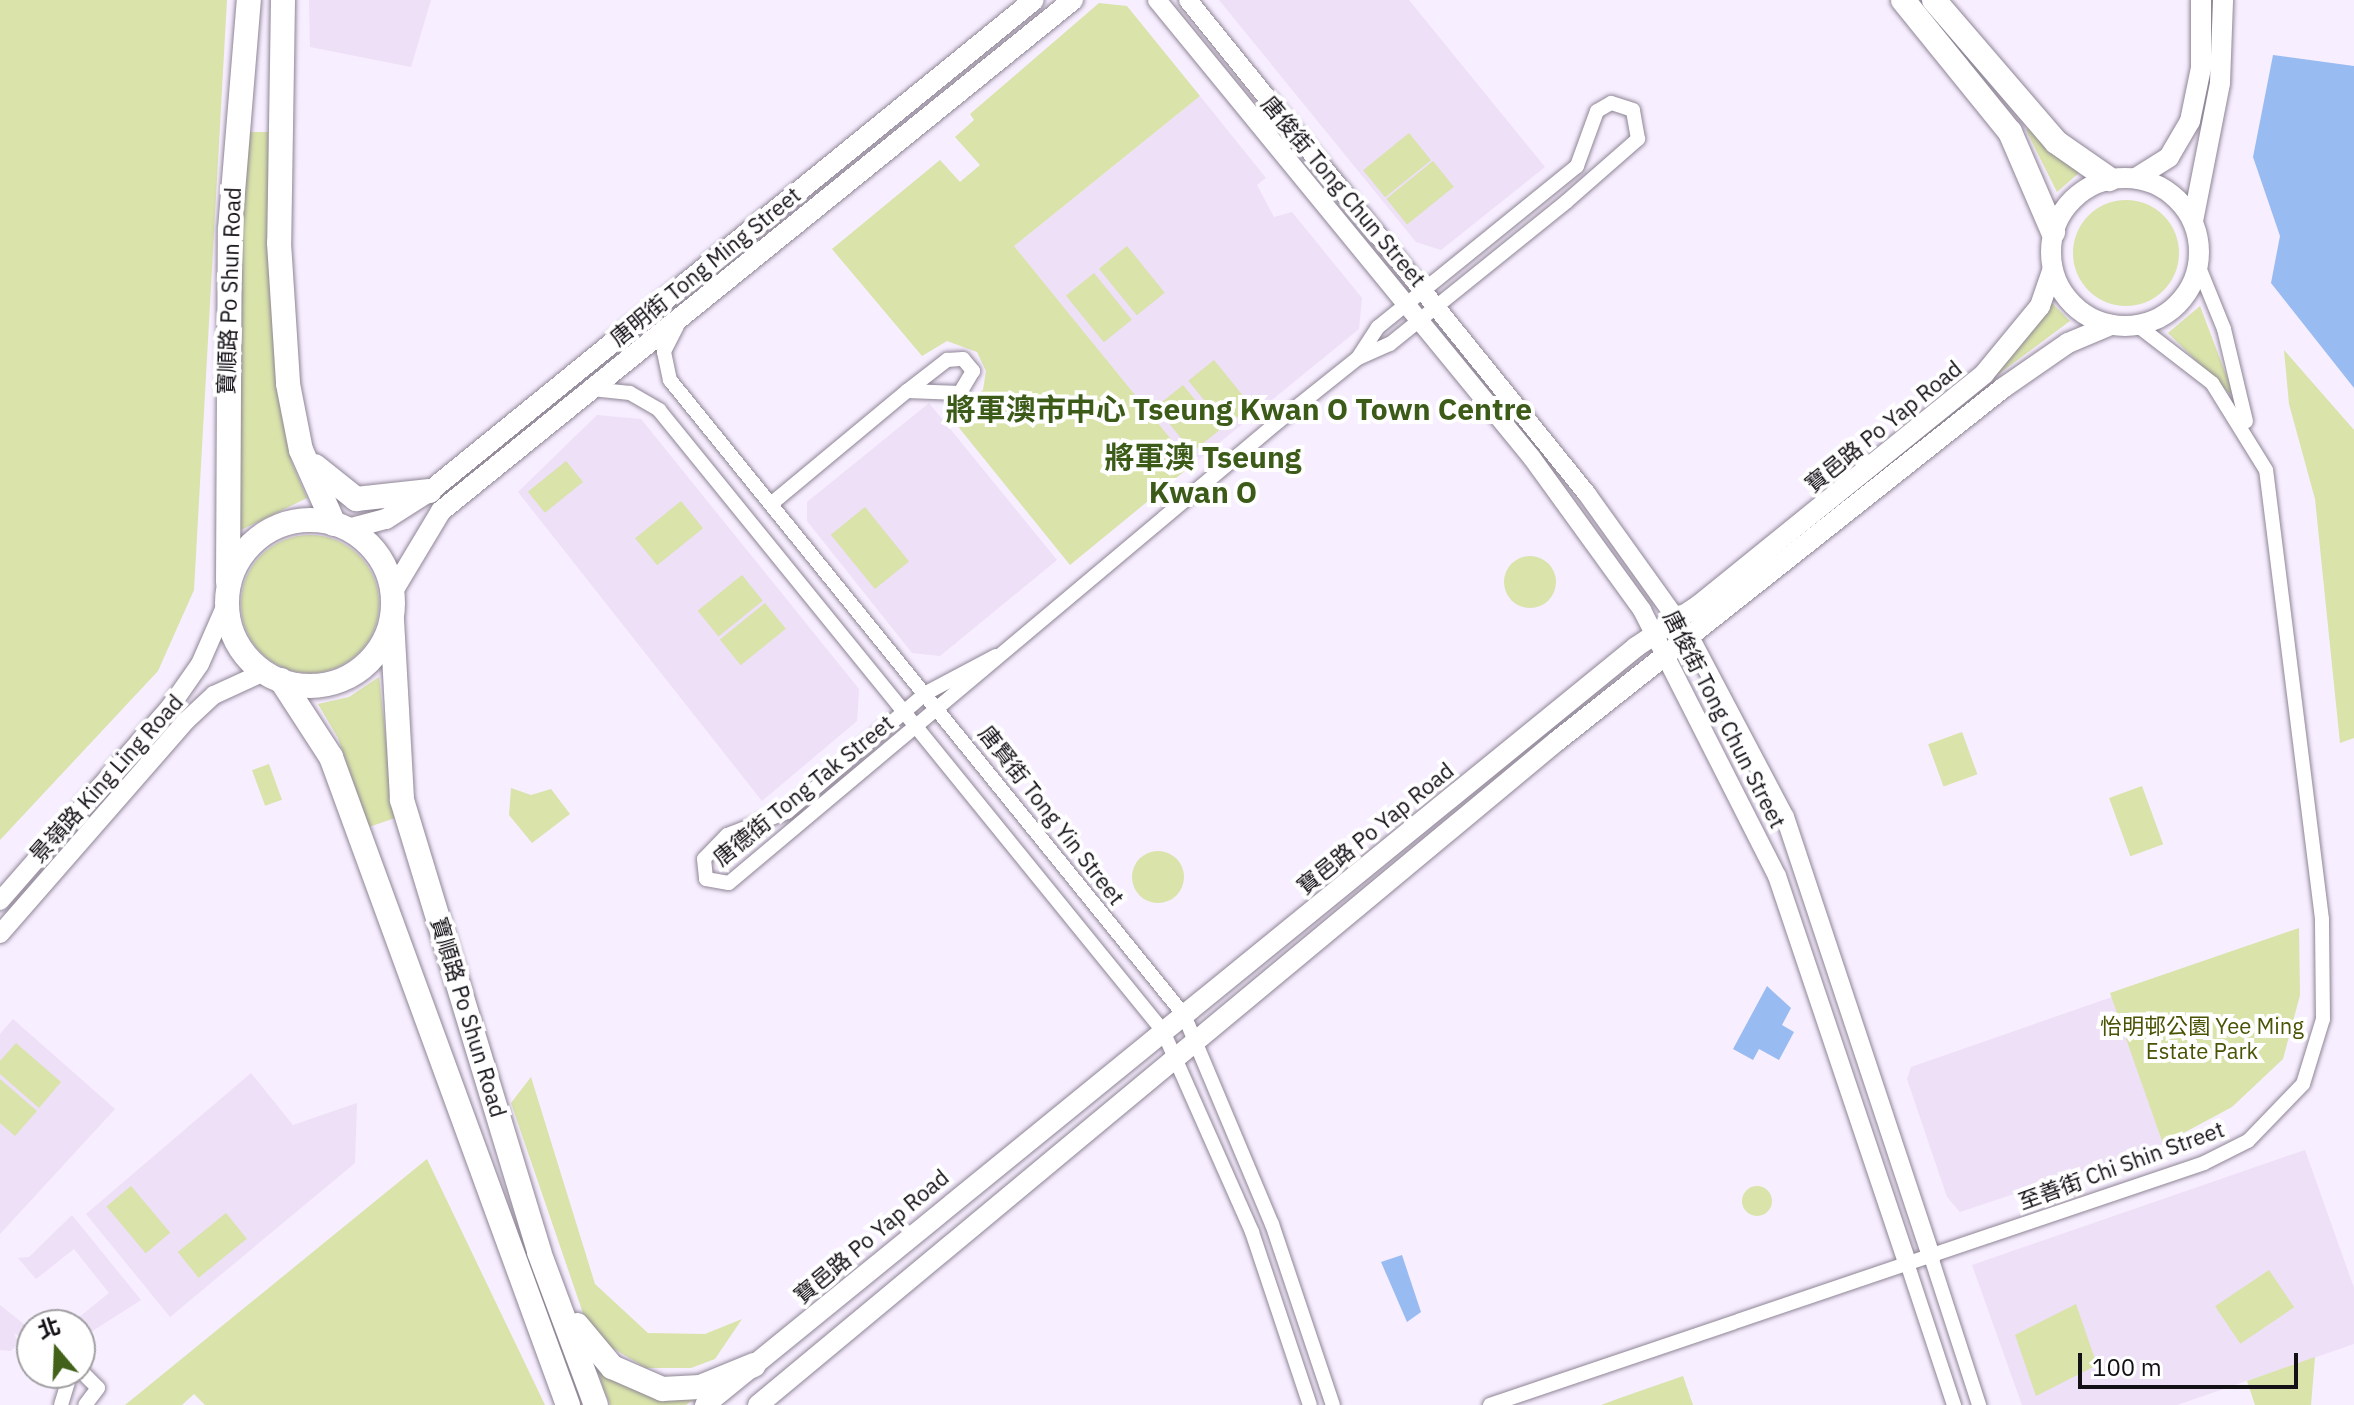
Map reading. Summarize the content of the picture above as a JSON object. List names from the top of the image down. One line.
{"streets":{"main road":["唐明街 Tong Ming Street","寶順路 Po Shun Road","寶邑路 Po Yap Road"],"street":["唐俊街 Tong Chun Street","景嶺路 King Ling Road","唐德街 Tong Tak Street","唐賢街 Tong Yin Street","至善街 Chi Shin Street"]},"crossings":[["唐俊街 Tong Chun Street","寶邑路 Po Yap Road"],["唐俊街 Tong Chun Street","唐德街 Tong Tak Street"],["唐俊街 Tong Chun Street","至善街 Chi Shin Street"],["唐明街 Tong Ming Street","寶順路 Po Shun Road"],["唐明街 Tong Ming Street","景嶺路 King Ling Road"],["唐明街 Tong Ming Street","唐賢街 Tong Yin Street"],["寶順路 Po Shun Road","景嶺路 King Ling Road"],["寶邑路 Po Yap Road","唐賢街 Tong Yin Street"],["寶邑路 Po Yap Road","至善街 Chi Shin Street"],["唐德街 Tong Tak Street","唐賢街 Tong Yin Street"]],"districts":["將軍澳市中心 Tseung Kwan O Town Centre","將軍澳 Tseung Kwan O"],"parks":["怡明邨公園 Yee Ming Estate Park"],"scale_bar":"100 m","north":"top"}
